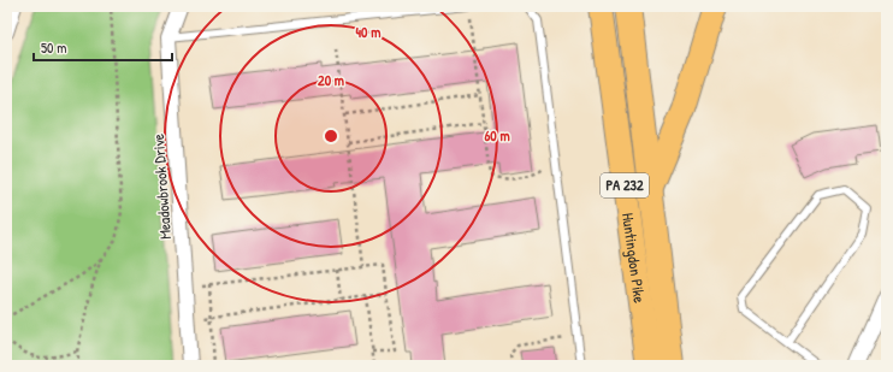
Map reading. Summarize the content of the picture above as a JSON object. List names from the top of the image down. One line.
{"streets":{"main road":["PA 232","Huntingdon Pike"],"street":["Meadowbrook Drive"]},"scale_bar":"50 m","rings":["40 m","20 m","60 m"]}
